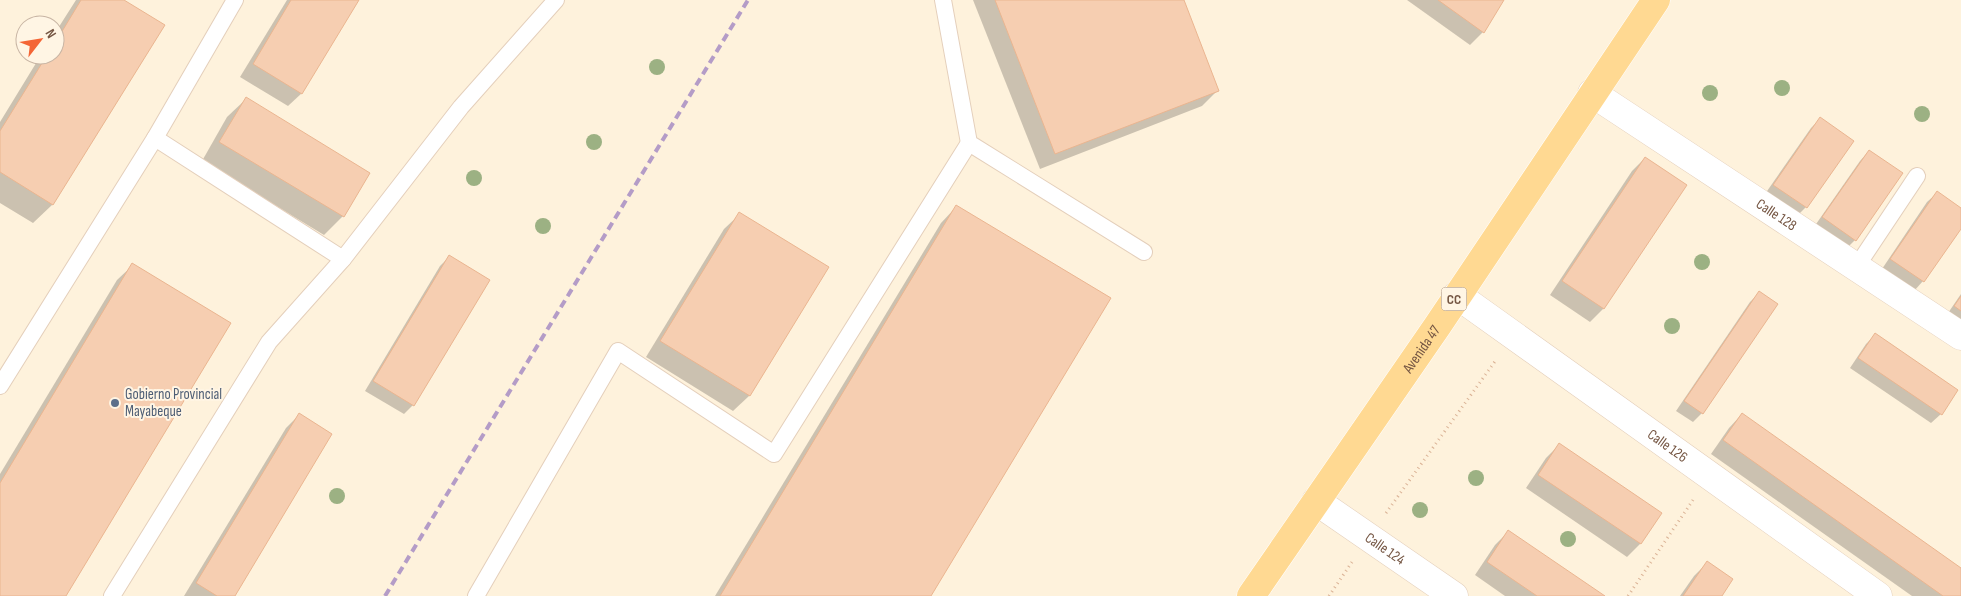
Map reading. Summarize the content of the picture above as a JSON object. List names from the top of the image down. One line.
{"streets":{"main road":["CC","Avenida 47"],"street":["Calle 128","Calle 126","Calle 124"]},"crossings":[["Calle 128","Avenida 47"],["Avenida 47","Calle 126"],["Avenida 47","Calle 124"]],"places":["Gobierno Provincial Mayabeque"],"north":"top right"}
